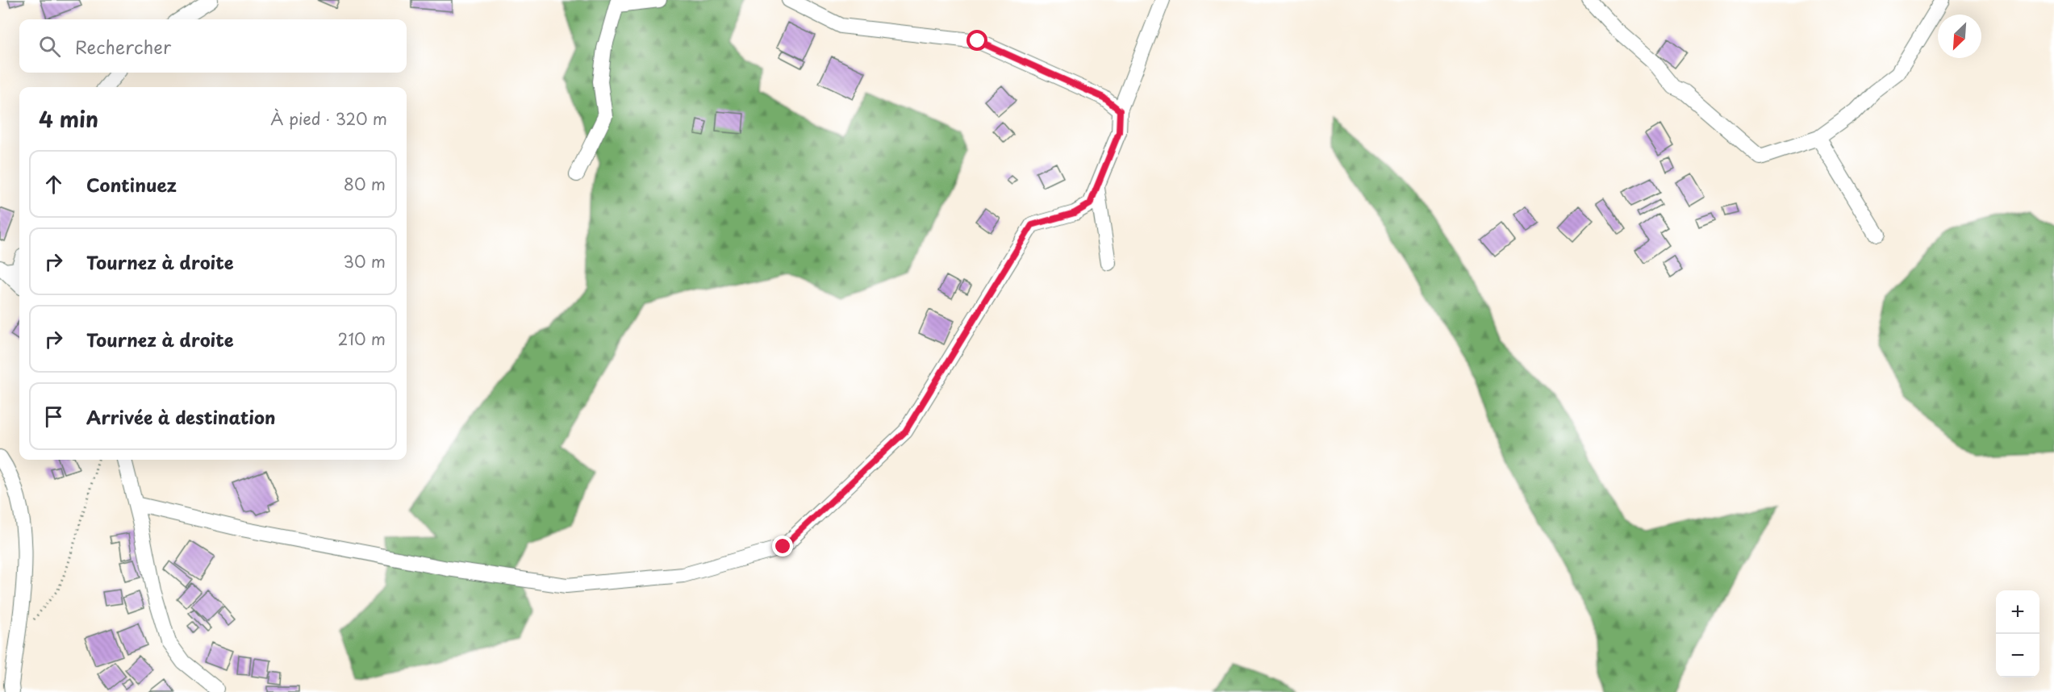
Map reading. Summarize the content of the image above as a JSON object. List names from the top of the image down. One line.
{"north":"bottom left","page":{"search":"Rechercher","heading":["4 min","À pied · 320 m"],"list":[["Continuez","80 m"],["Tournez à droite","30 m"],["Tournez à droite","210 m"],"Arrivée à destination"],"map_buttons":["+","−"]}}
